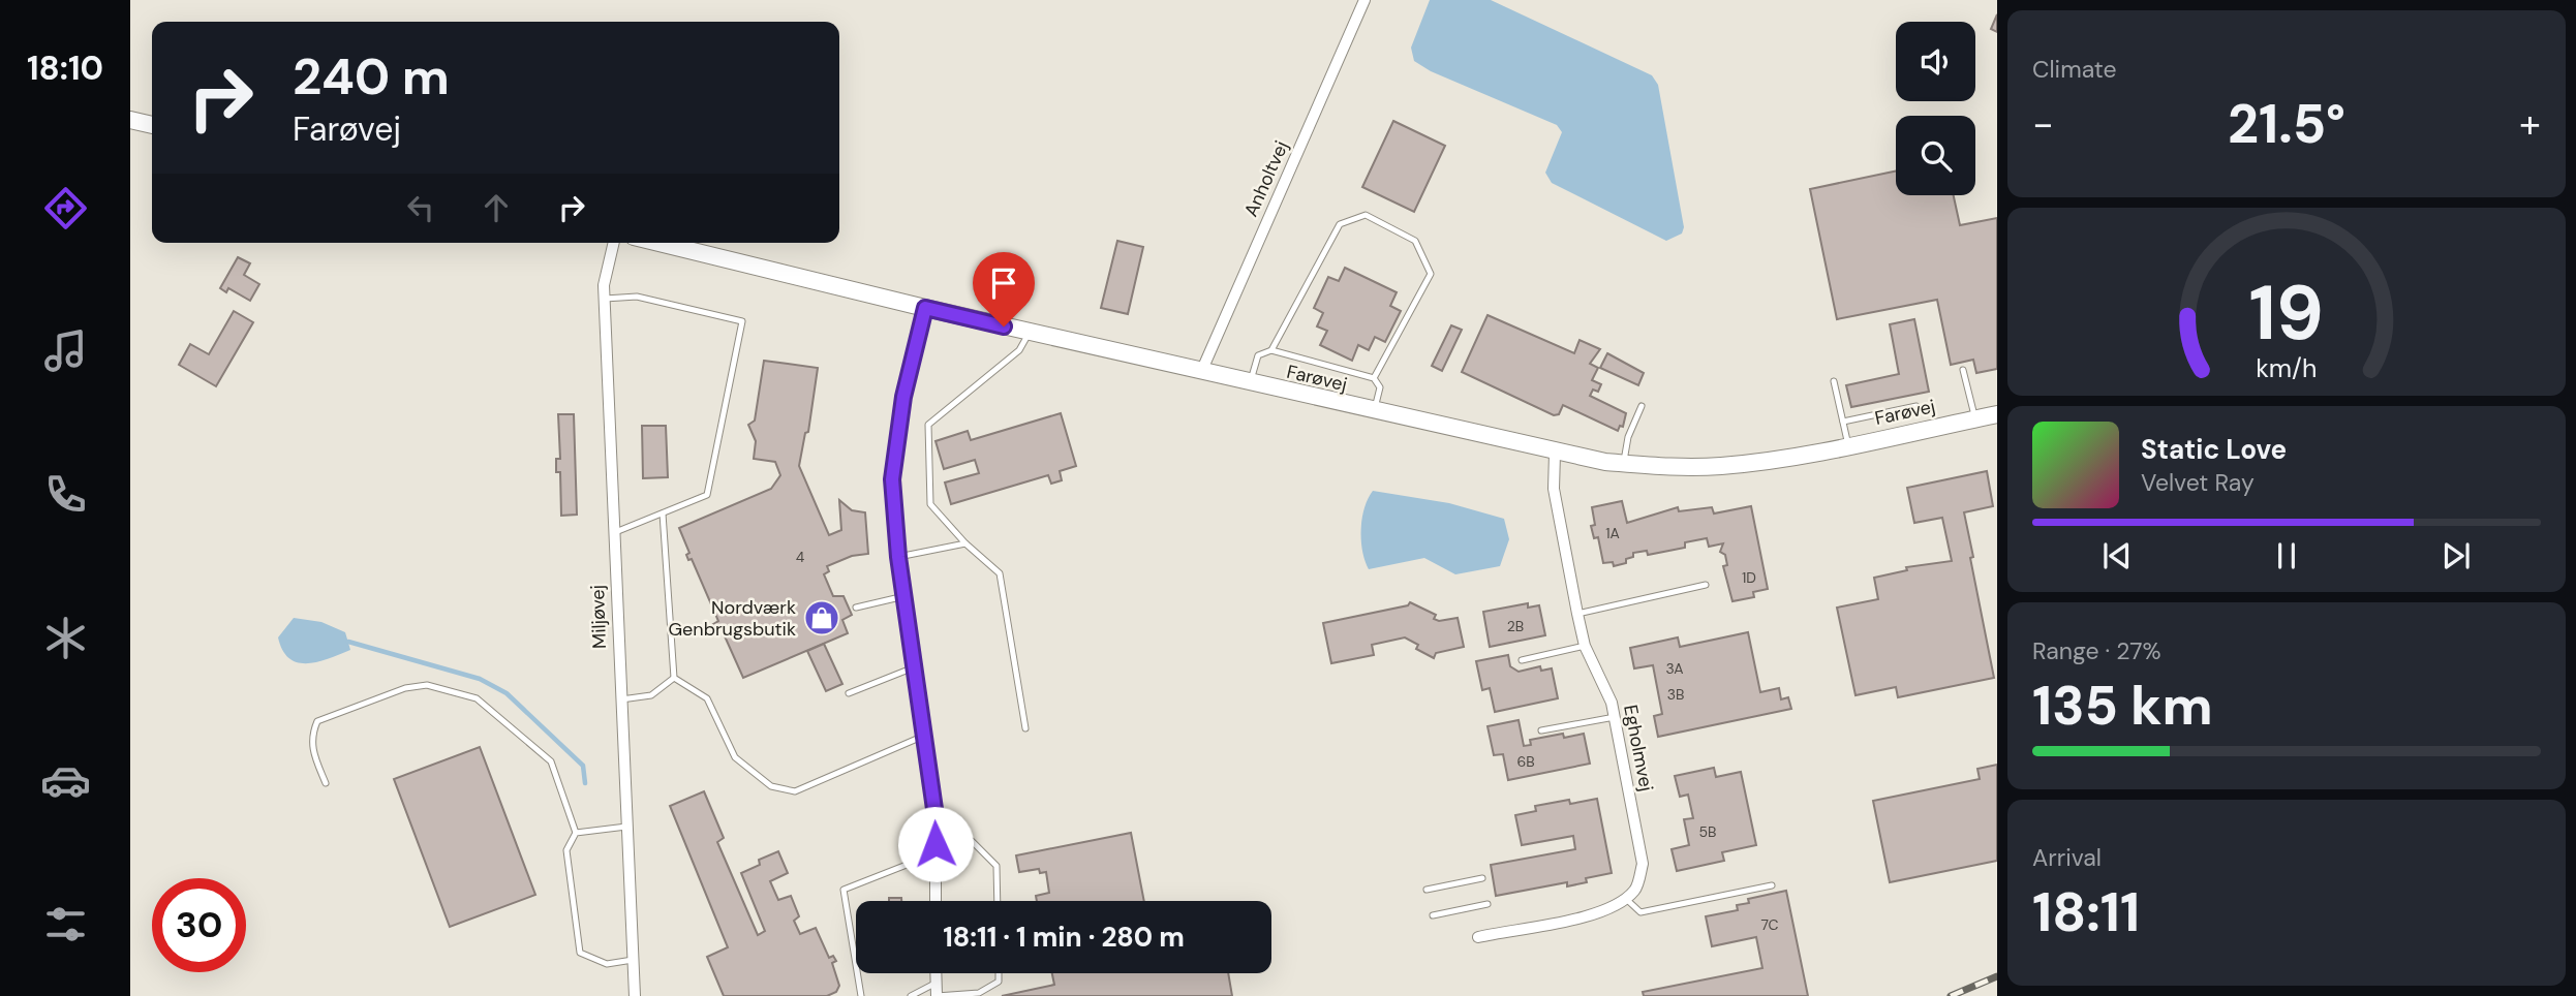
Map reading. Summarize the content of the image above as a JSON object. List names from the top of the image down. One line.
{"streets":{"street":["Anholtvej","Farøvej","Miljøvej","Egholmvej"]},"crossings":[["Anholtvej","Farøvej"],["Farøvej","Egholmvej"]],"places":{"shop":["Nordværk Genbrugsbutik"]},"house_numbers":["1A","4","1D","2B","3A","3B","6B","5B","7C"],"page":{"tabs":"18:10","tile":["Climate",["Range · 27%","135 km"],["Arrival","18:11"]],"turn":["240 m","Farøvej"],"heat":["−","21.5°","+"],"song":["Static Love","Velvet Ray"],"limit":"30","trip":"18:11 · 1 min · 280 m","gauge":["19","km/h"]}}
